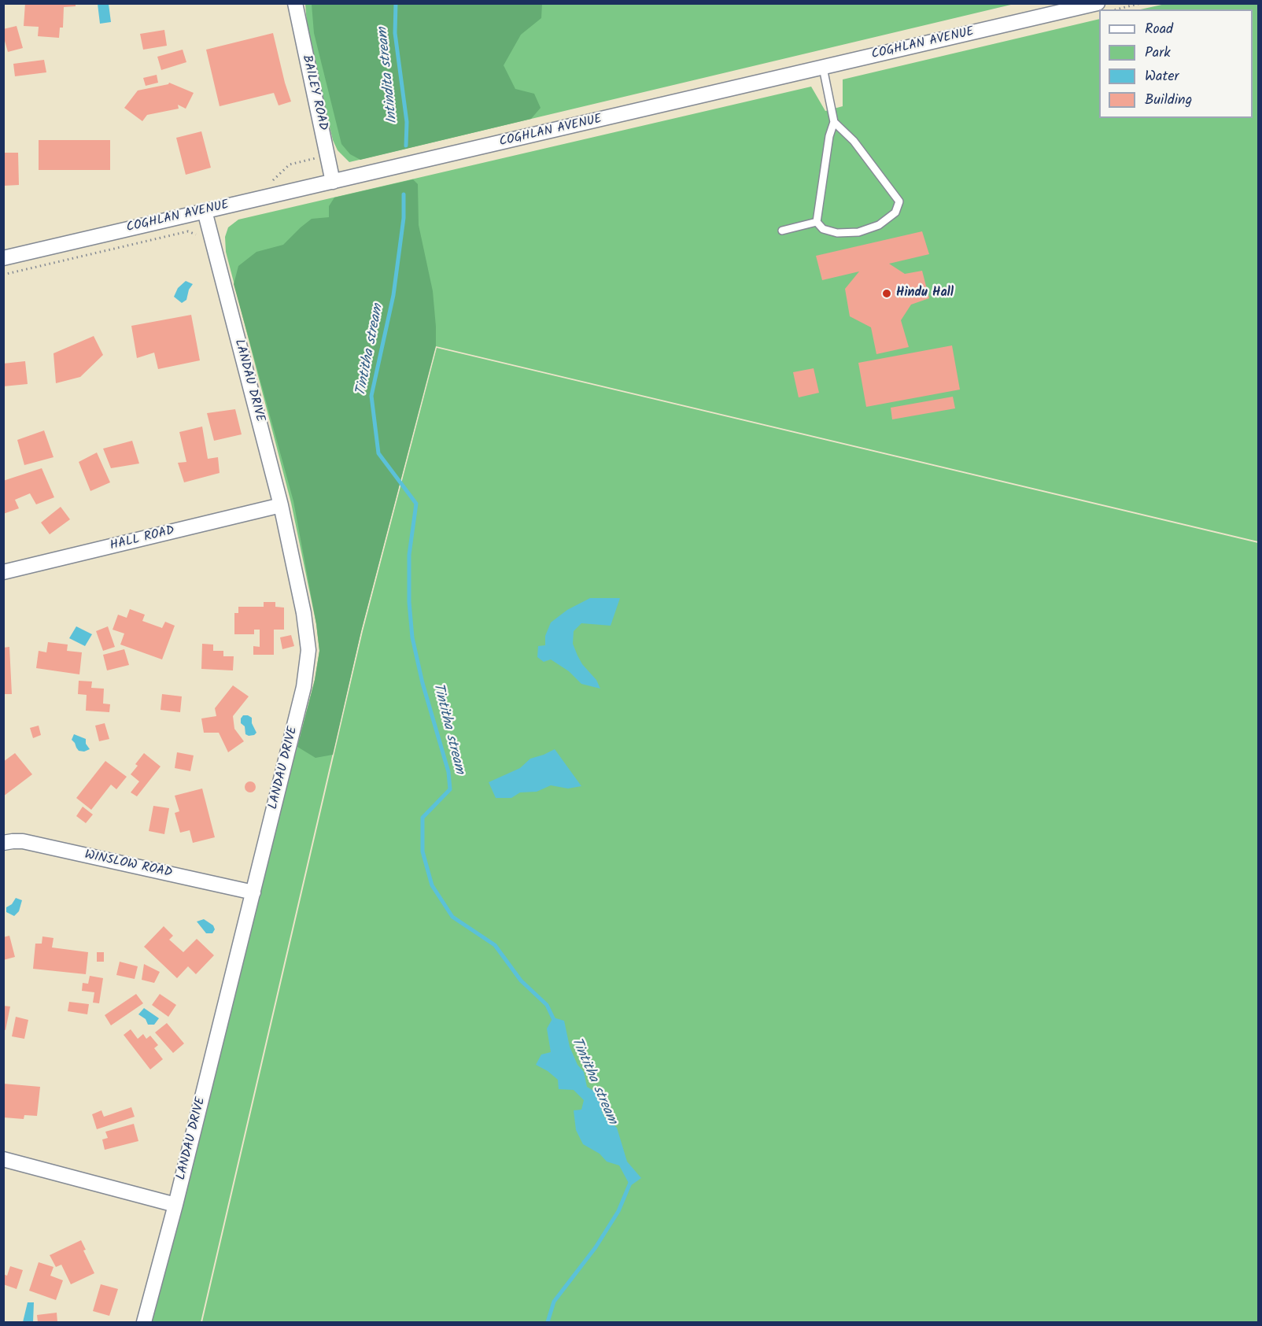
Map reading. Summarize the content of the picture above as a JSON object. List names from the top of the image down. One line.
{"streets":{"street":["COGHLAN AVENUE","BAILEY ROAD","LANDAU DRIVE","HALL ROAD","WINSLOW ROAD"]},"crossings":[["COGHLAN AVENUE","BAILEY ROAD"],["COGHLAN AVENUE","LANDAU DRIVE"],["LANDAU DRIVE","HALL ROAD"],["LANDAU DRIVE","WINSLOW ROAD"]],"water":["Intindita stream","Tintitha stream"],"places":["Hindu Hall"],"legend":["Road","Park","Water","Building"]}
